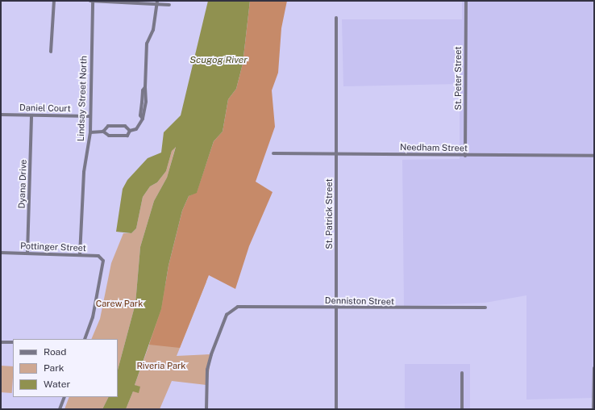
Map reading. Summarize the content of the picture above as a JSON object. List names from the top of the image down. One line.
{"streets":{"street":["St. Peter Street","Lindsay Street North","Daniel Court","Needham Street","Dyana Drive","St. Patrick Street","Pottinger Street","Denniston Street"]},"crossings":[["St. Peter Street","Needham Street"],["Lindsay Street North","Daniel Court"],["Lindsay Street North","Pottinger Street"],["Daniel Court","Dyana Drive"],["Needham Street","St. Patrick Street"],["Dyana Drive","Pottinger Street"],["St. Patrick Street","Denniston Street"]],"water":["Scugog River"],"parks":["Carew Park","Riveria Park"],"legend":["Road","Park","Water"]}
